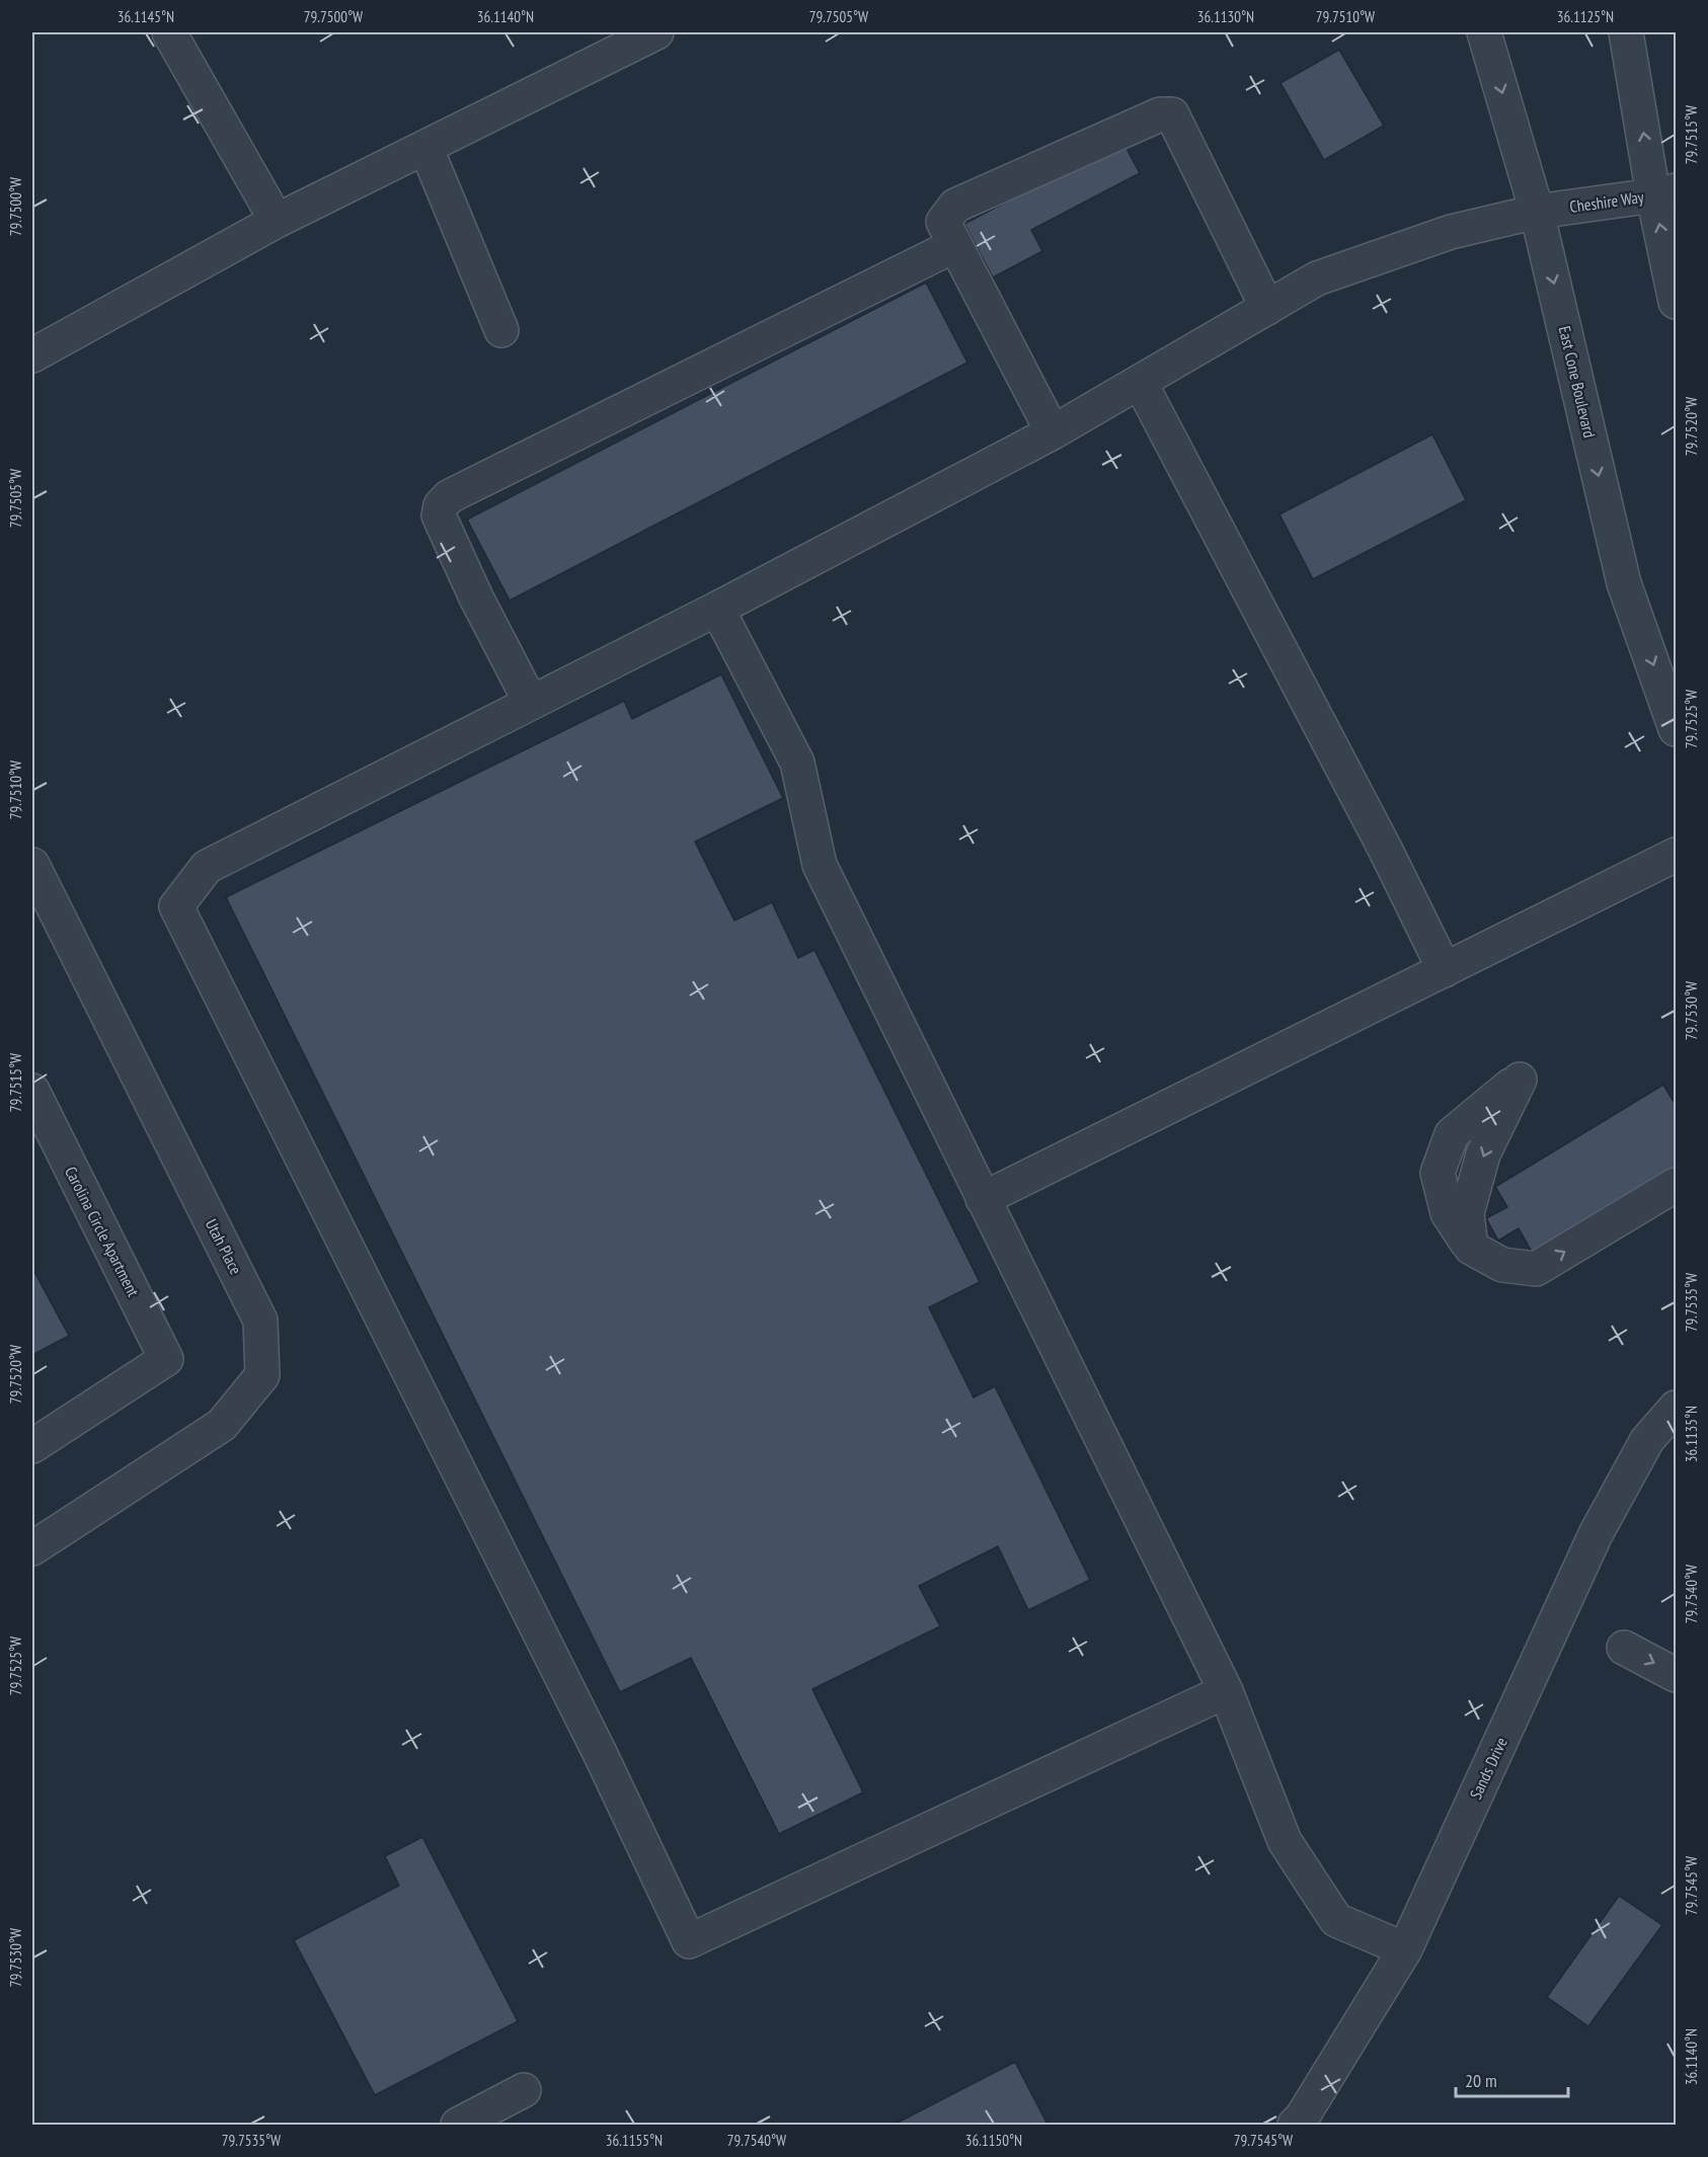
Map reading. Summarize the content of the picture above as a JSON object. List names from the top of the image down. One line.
{"streets":{"street":["Cheshire Way","East Cone Boulevard","Carolina Circle Apartment","Utah Place","Sands Drive"]},"crossings":[["Cheshire Way","East Cone Boulevard"]],"scale_bar":"20 m","coordinates":["36.1145°N","79.7500°W","36.1140°N","79.7505°W","36.1130°N","79.7510°W","36.1125°N","79.7515°W","79.7520°W","79.7525°W","79.7530°W","79.7535°W","36.1135°N","79.7540°W","79.7545°W","36.1155°N","36.1150°N"]}
